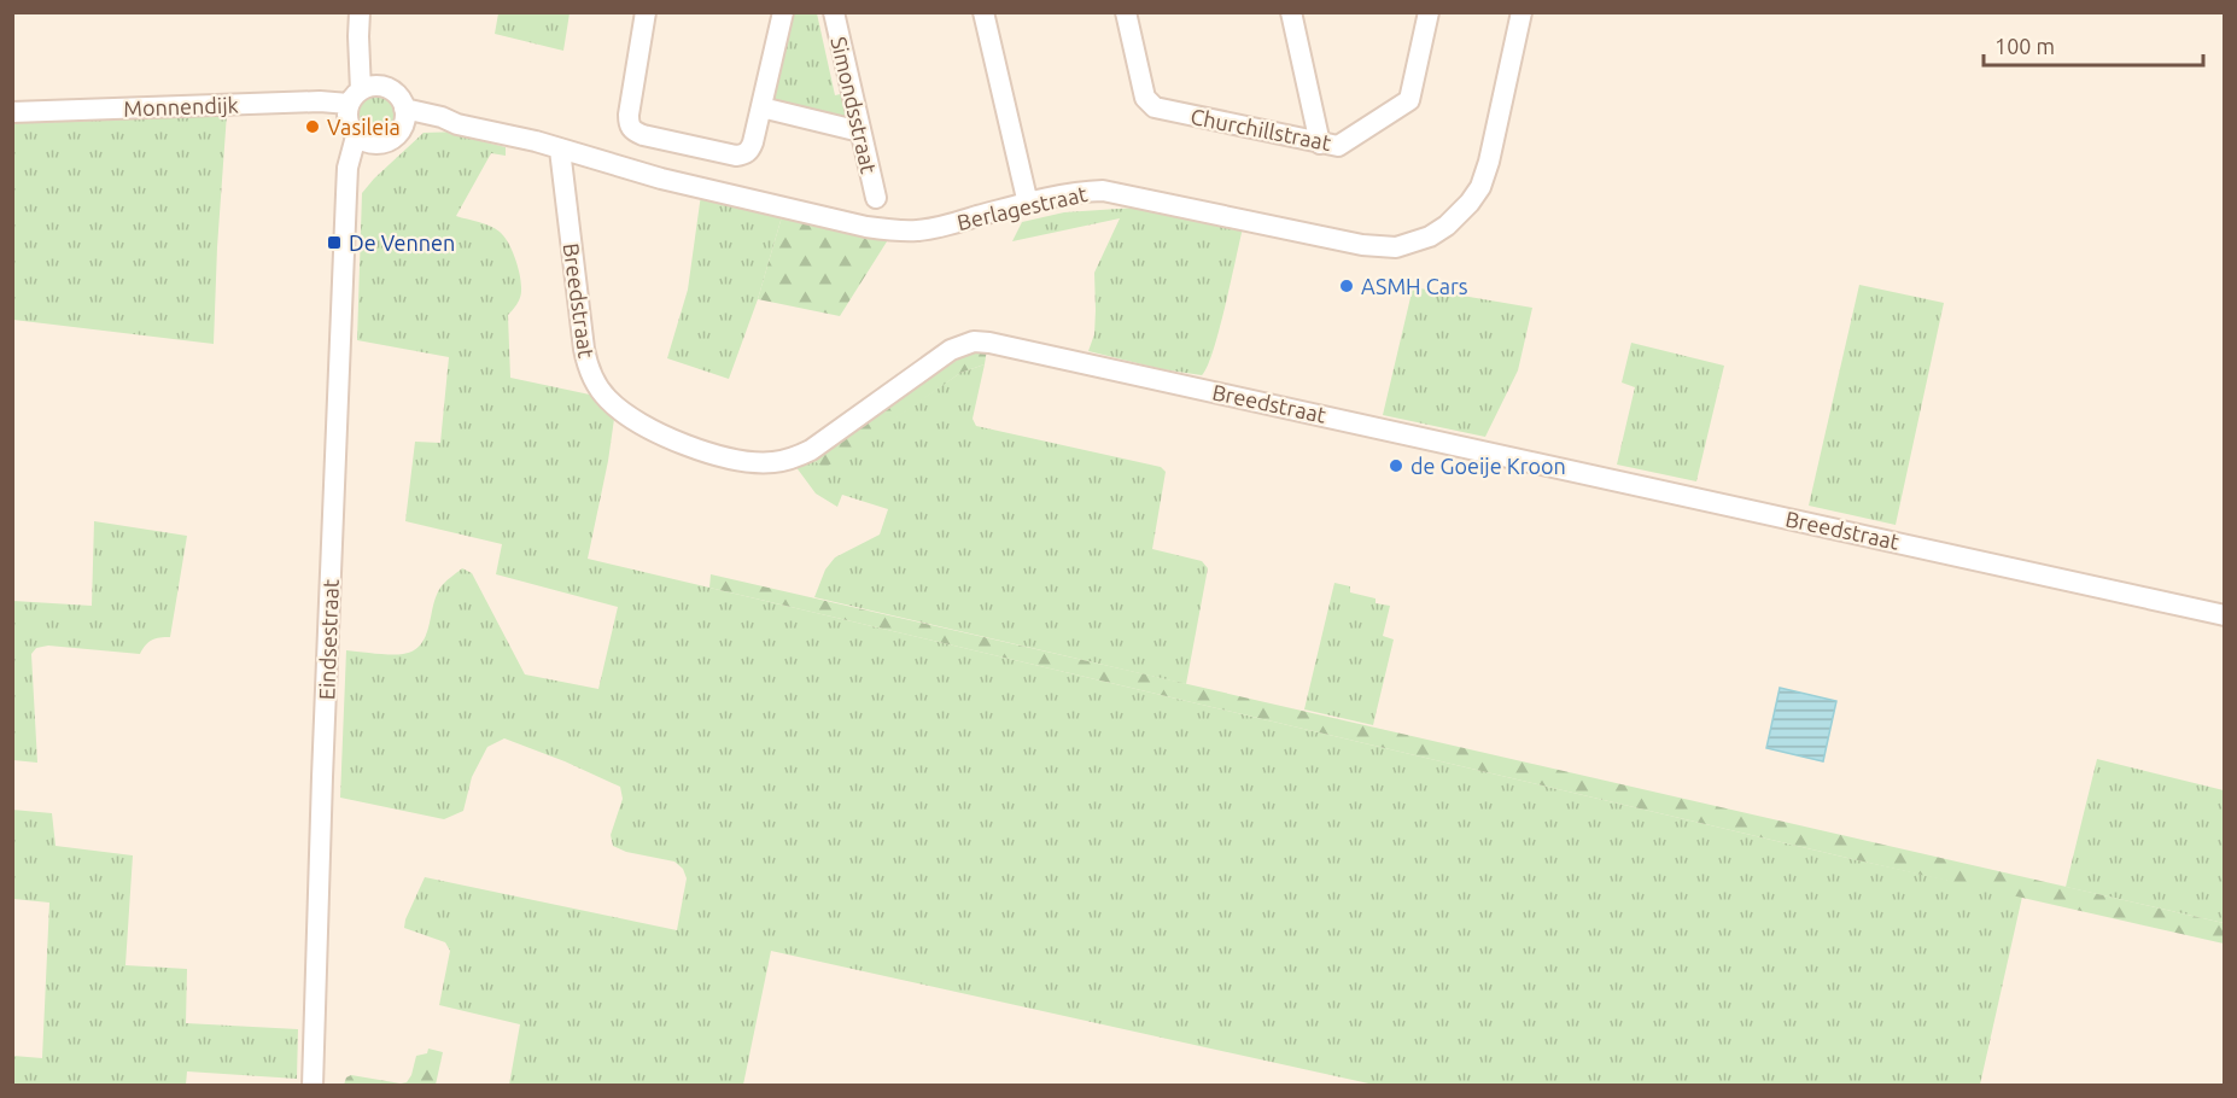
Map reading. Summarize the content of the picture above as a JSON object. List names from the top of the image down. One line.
{"streets":{"street":["Simondsstraat","Monnendijk","Churchillstraat","Berlagestraat","Breedstraat","Eindsestraat"]},"crossings":[["Monnendijk","Berlagestraat"],["Monnendijk","Eindsestraat"],["Berlagestraat","Breedstraat"],["Berlagestraat","Eindsestraat"]],"places":{"other":["Vasileia","ASMH Cars","de Goeije Kroon"],"transit":["De Vennen"]},"scale_bar":"100 m"}
